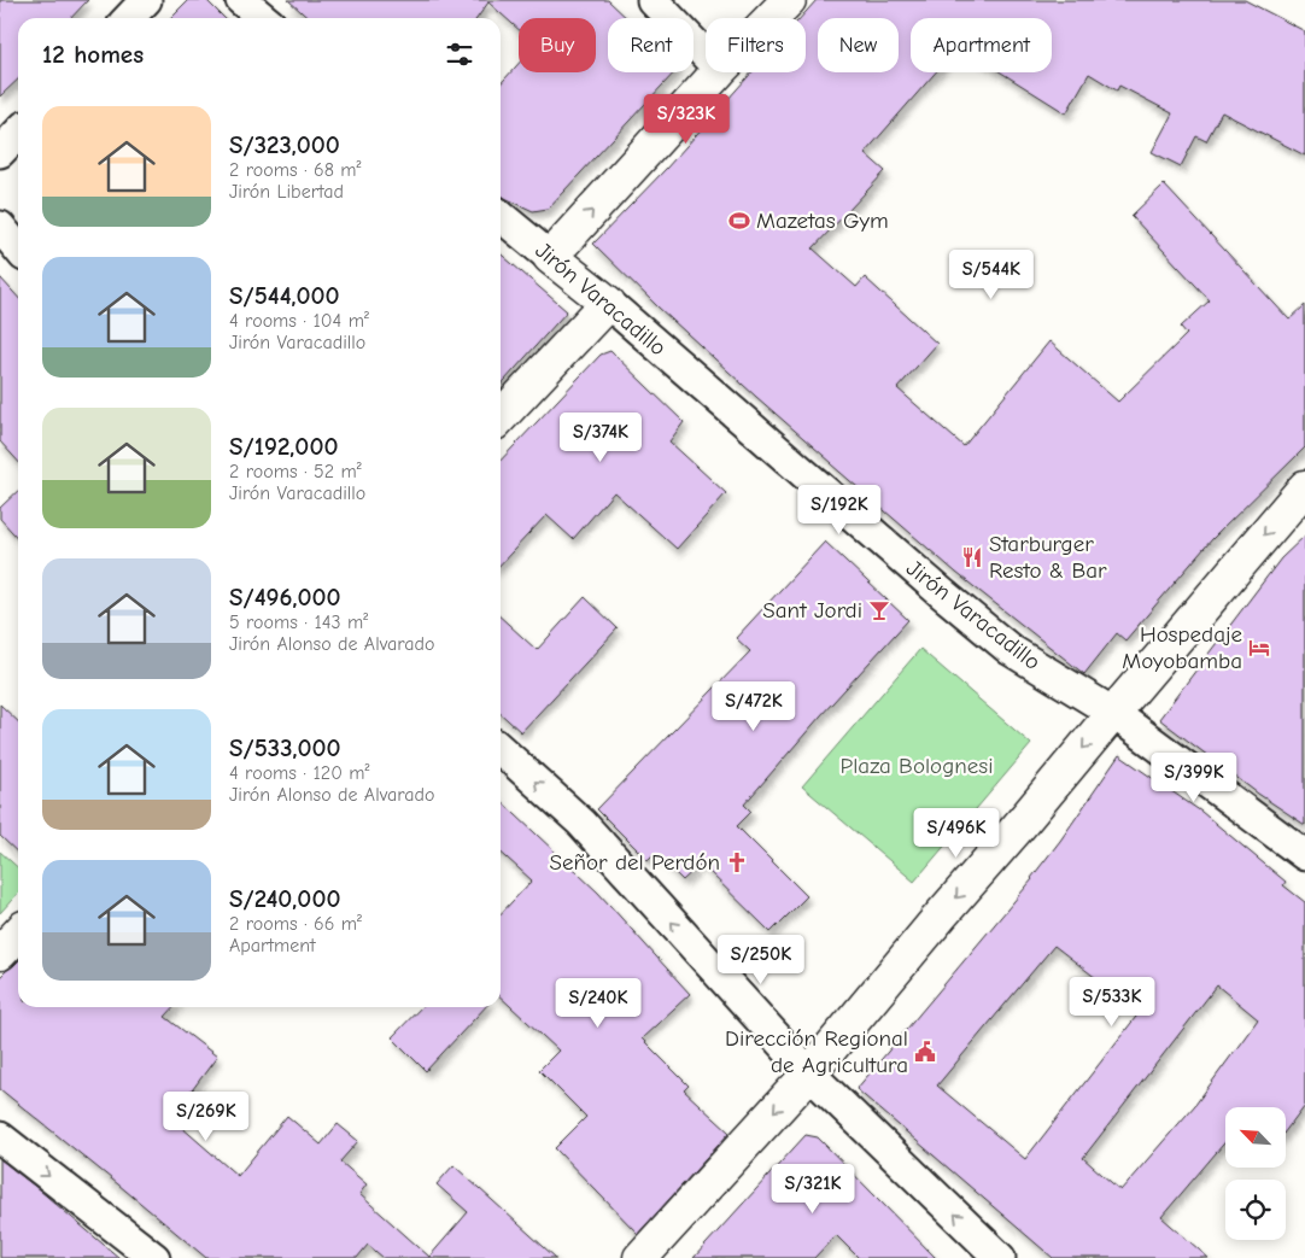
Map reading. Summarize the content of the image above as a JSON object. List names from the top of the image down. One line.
{"streets":{"main road":["Jirón Varacadillo"]},"parks":["Plaza Bolognesi"],"places":{"sports":["Mazetas Gym"],"restaurant":["Starburger Resto & Bar"],"bar":["Sant Jordi"],"hotel":["Hospedaje Moyobamba"],"church":["Señor del Perdón"],"public building":["Dirección Regional de Agricultura"]},"north":"top left","page":{"chip":["Buy","Rent","Filters","New","Apartment"],"heading":"12 homes","list":[{"name":"S/323,000","note":"2 rooms · 68 m² · Jirón Libertad"},{"name":"S/544,000","note":"4 rooms · 104 m² · Jirón Varacadillo"},{"name":"S/192,000","note":"2 rooms · 52 m² · Jirón Varacadillo"},{"name":"S/496,000","note":"5 rooms · 143 m² · Jirón Alonso de Alvarado"},{"name":"S/533,000","note":"4 rooms · 120 m² · Jirón Alonso de Alvarado"},{"name":"S/240,000","note":"2 rooms · 66 m² · Apartment"}],"price":["S/323K","S/544K","S/374K","S/192K","S/472K","S/399K","S/496K","S/250K","S/533K","S/240K","S/269K","S/321K"]}}
